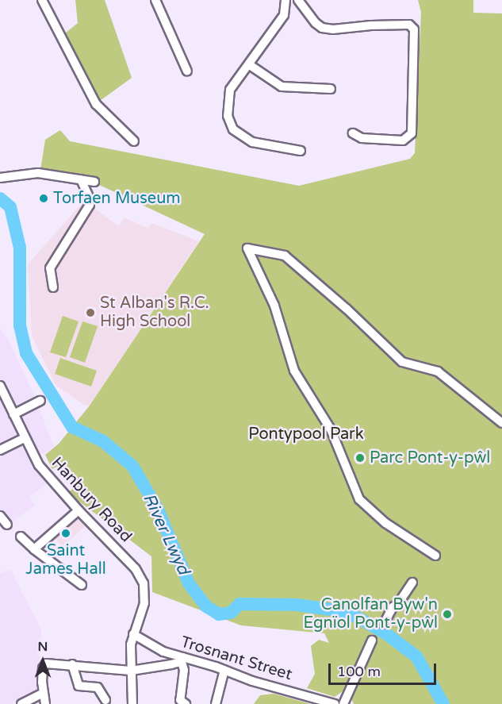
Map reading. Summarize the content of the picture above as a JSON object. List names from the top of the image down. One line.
{"streets":{"street":["Hanbury Road","Trosnant Street"]},"crossings":[["Hanbury Road","Trosnant Street"]],"water":["River Lwyd"],"parks":["Pontypool Park"],"places":["Torfaen Museum","St Alban's R.C. High School","Parc Pont-y-pŵl","Saint James Hall","Canolfan Byw'n Egnïol Pont-y-pŵl"],"scale_bar":"100 m","north":"top"}
